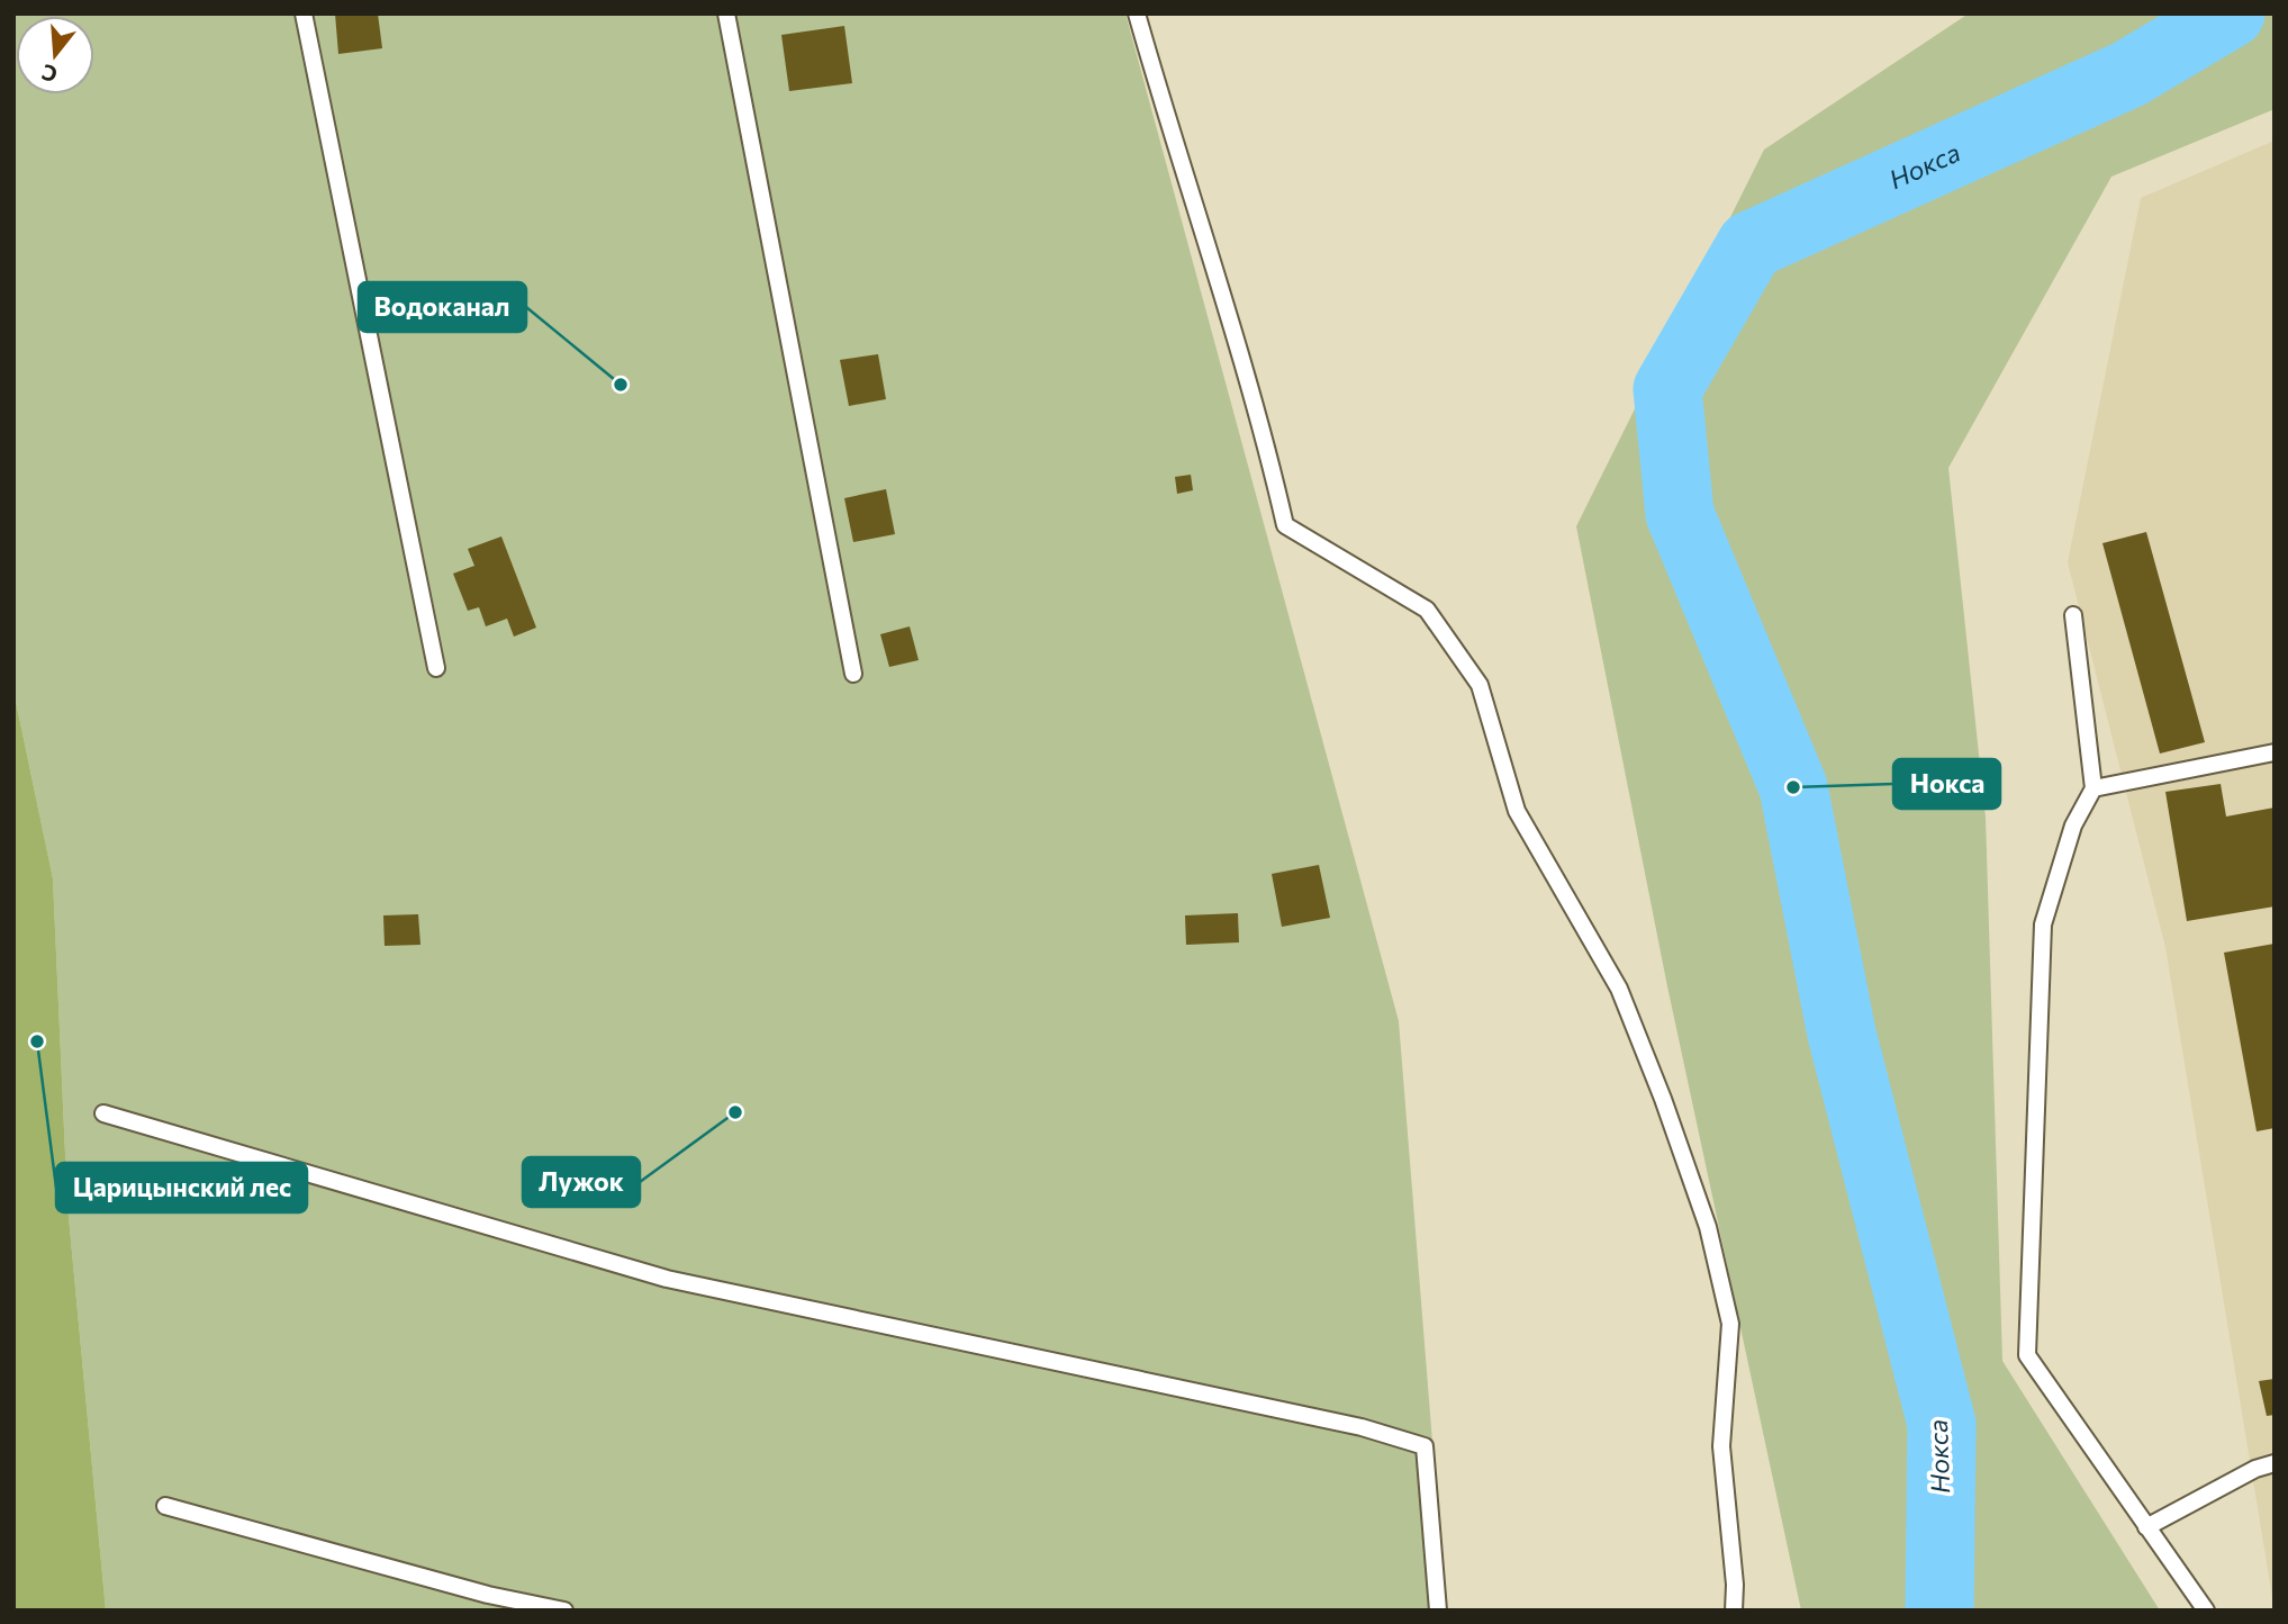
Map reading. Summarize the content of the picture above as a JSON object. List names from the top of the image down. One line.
{"water":["Нокса"],"places":["Водоканал","Нокса","Царицынский лес","Лужок"],"north":"bottom"}
